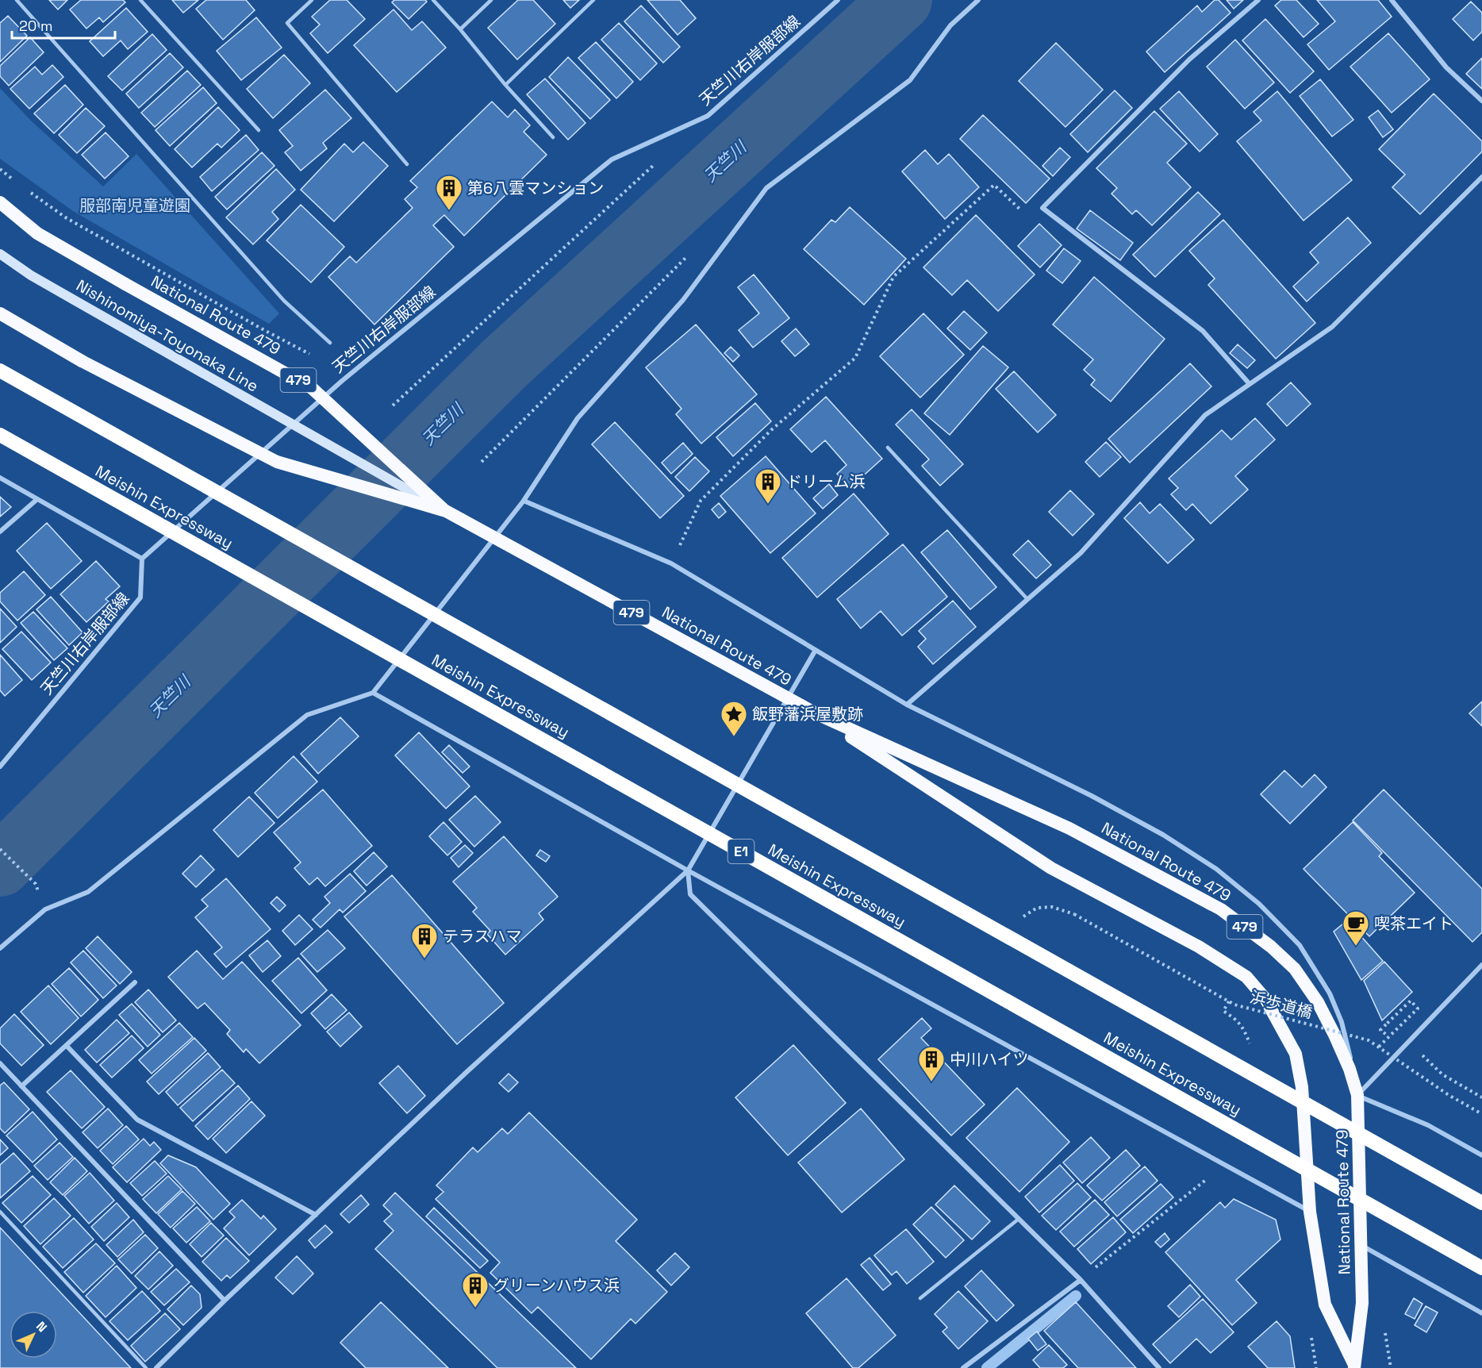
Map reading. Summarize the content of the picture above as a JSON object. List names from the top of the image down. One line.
{"streets":{"highway":["National Route 479","479","Meishin Expressway","E1"],"main road":["Nishinomiya-Toyonaka Line"],"street":["天竺川右岸服部線"],"path":["浜歩道橋"]},"crossings":[["National Route 479","Nishinomiya-Toyonaka Line"]],"water":["天竺川"],"parks":["服部南児童遊園"],"places":{"building":["第6八雲マンション","ドリーム浜","テラスハマ","中川ハイツ","グリーンハウス浜"],"place":["飯野藩浜屋敷跡"],"cafe":["喫茶エイト"]},"scale_bar":"20 m","north":"top right"}
